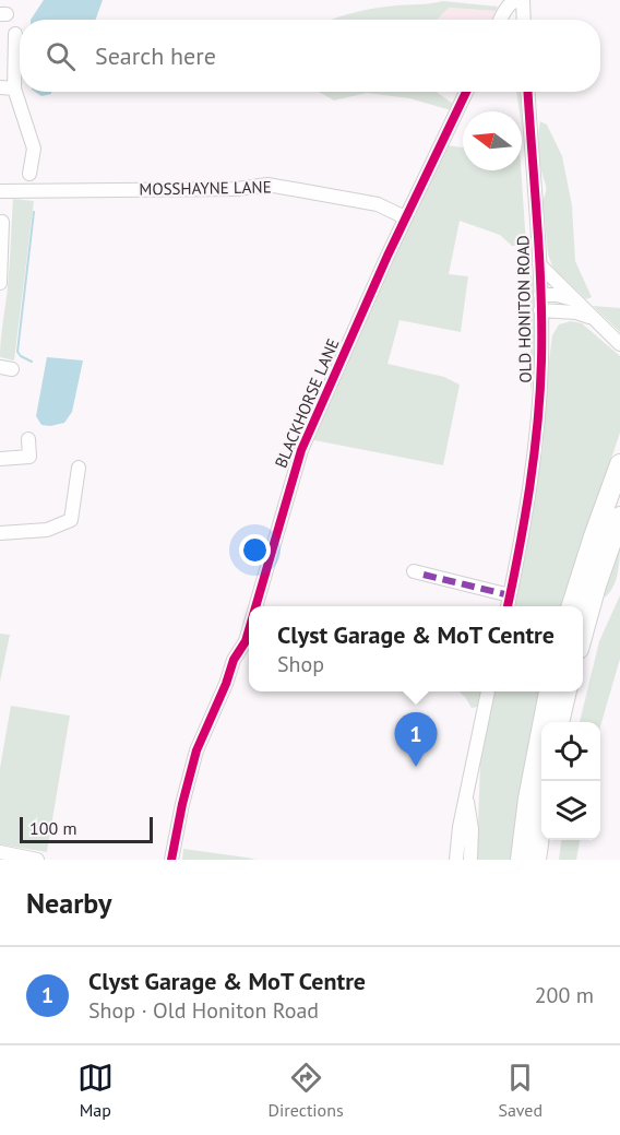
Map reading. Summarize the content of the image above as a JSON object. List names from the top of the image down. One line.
{"streets":{"street":["MOSSHAYNE LANE","OLD HONITON ROAD","BLACKHORSE LANE"]},"crossings":[["MOSSHAYNE LANE","BLACKHORSE LANE"]],"scale_bar":"100 m","north":"left","page":{"search":"Search here","popup":["Clyst Garage & MoT Centre","Shop"],"pins":"1","scale":"100 m","heading":"Nearby","list":[{"mark":"1","name":"Clyst Garage & MoT Centre","note":"Shop · Old Honiton Road","value":"200 m"}],"nav":["Map","Directions","Saved"]}}
